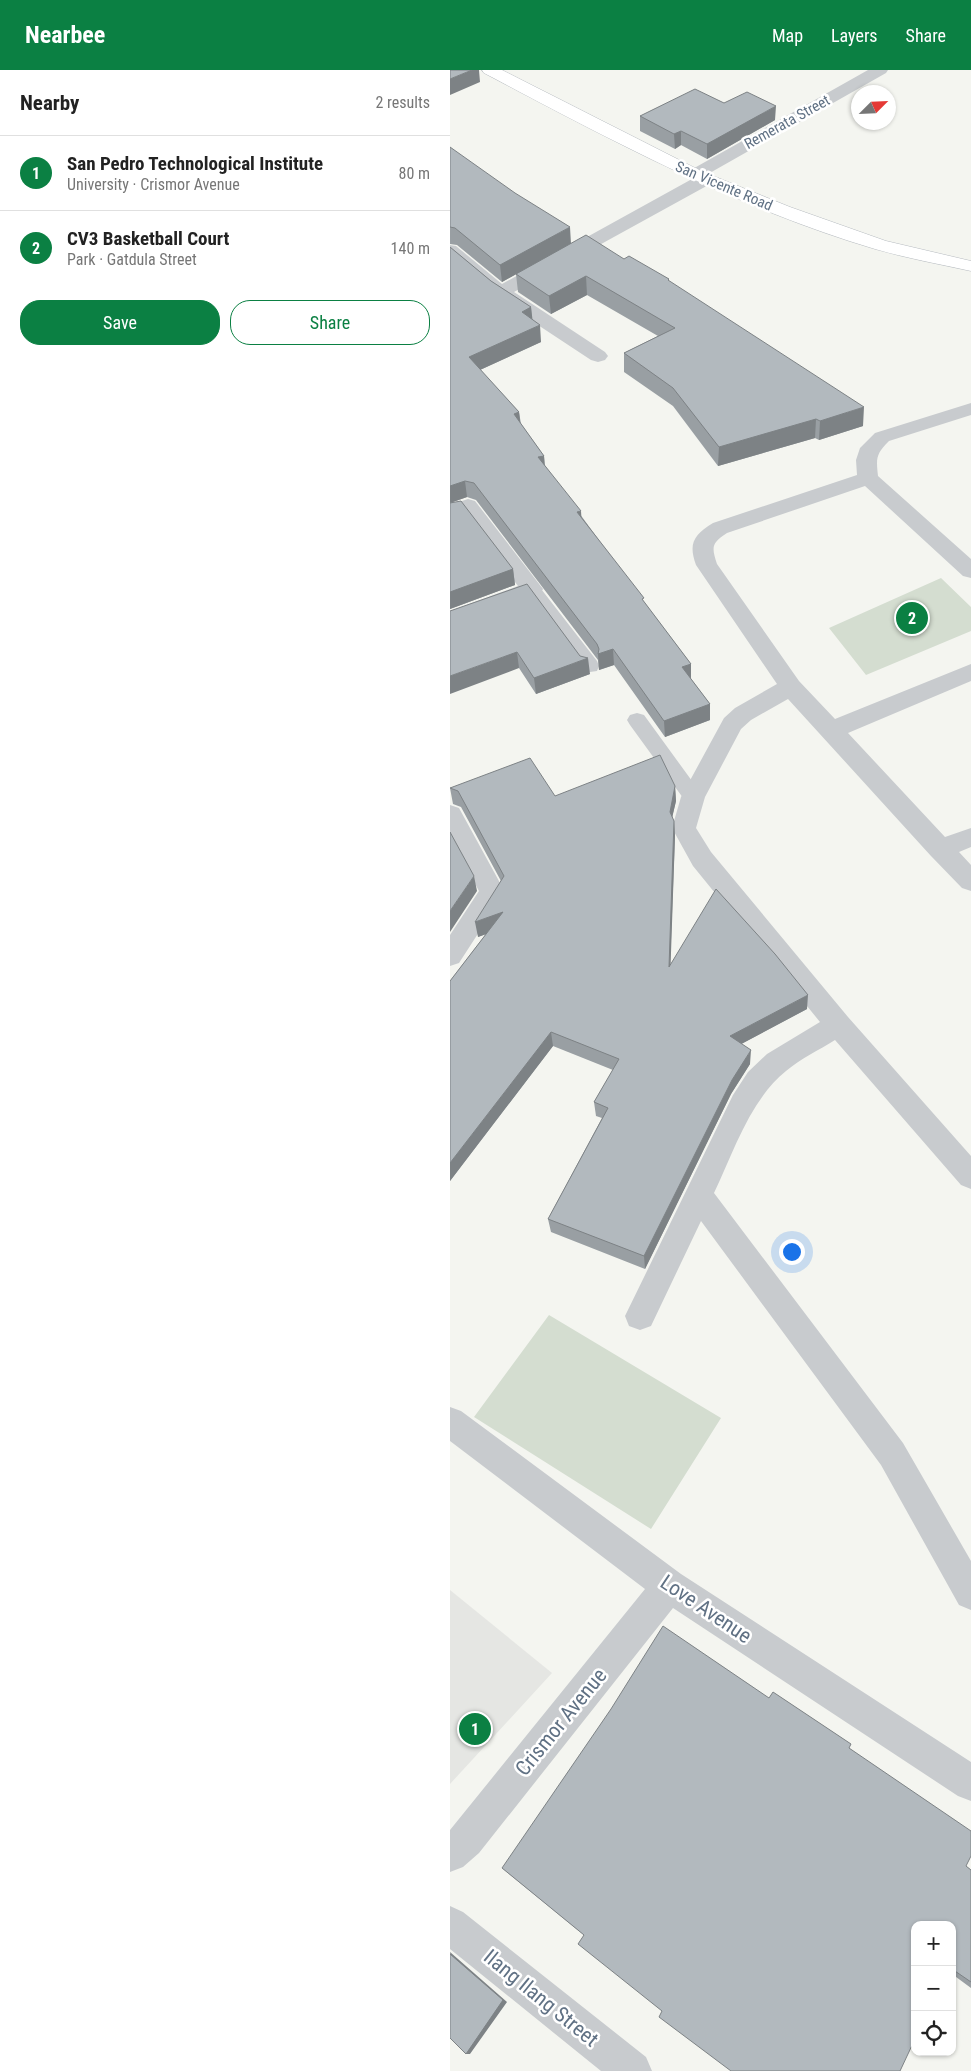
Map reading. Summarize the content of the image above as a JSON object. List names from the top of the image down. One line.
{"streets":{"main road":["San Vicente Road"],"street":["Remerata Street","Love Avenue","Crismor Avenue","Ilang Ilang Street"]},"crossings":[["Remerata Street","San Vicente Road"],["Love Avenue","Crismor Avenue"]],"north":"top right","page":{"header":"Nearbee","nav":["Map","Layers","Share"],"heading":["Nearby","2 results"],"list":[{"mark":"1","name":"San Pedro Technological Institute","note":"University · Crismor Avenue","value":"80 m"},{"mark":"2","name":"CV3 Basketball Court","note":"Park · Gatdula Street","value":"140 m"}],"buttons":["Save","Share"],"pins":["2","1"],"map_buttons":["+","−"]}}
